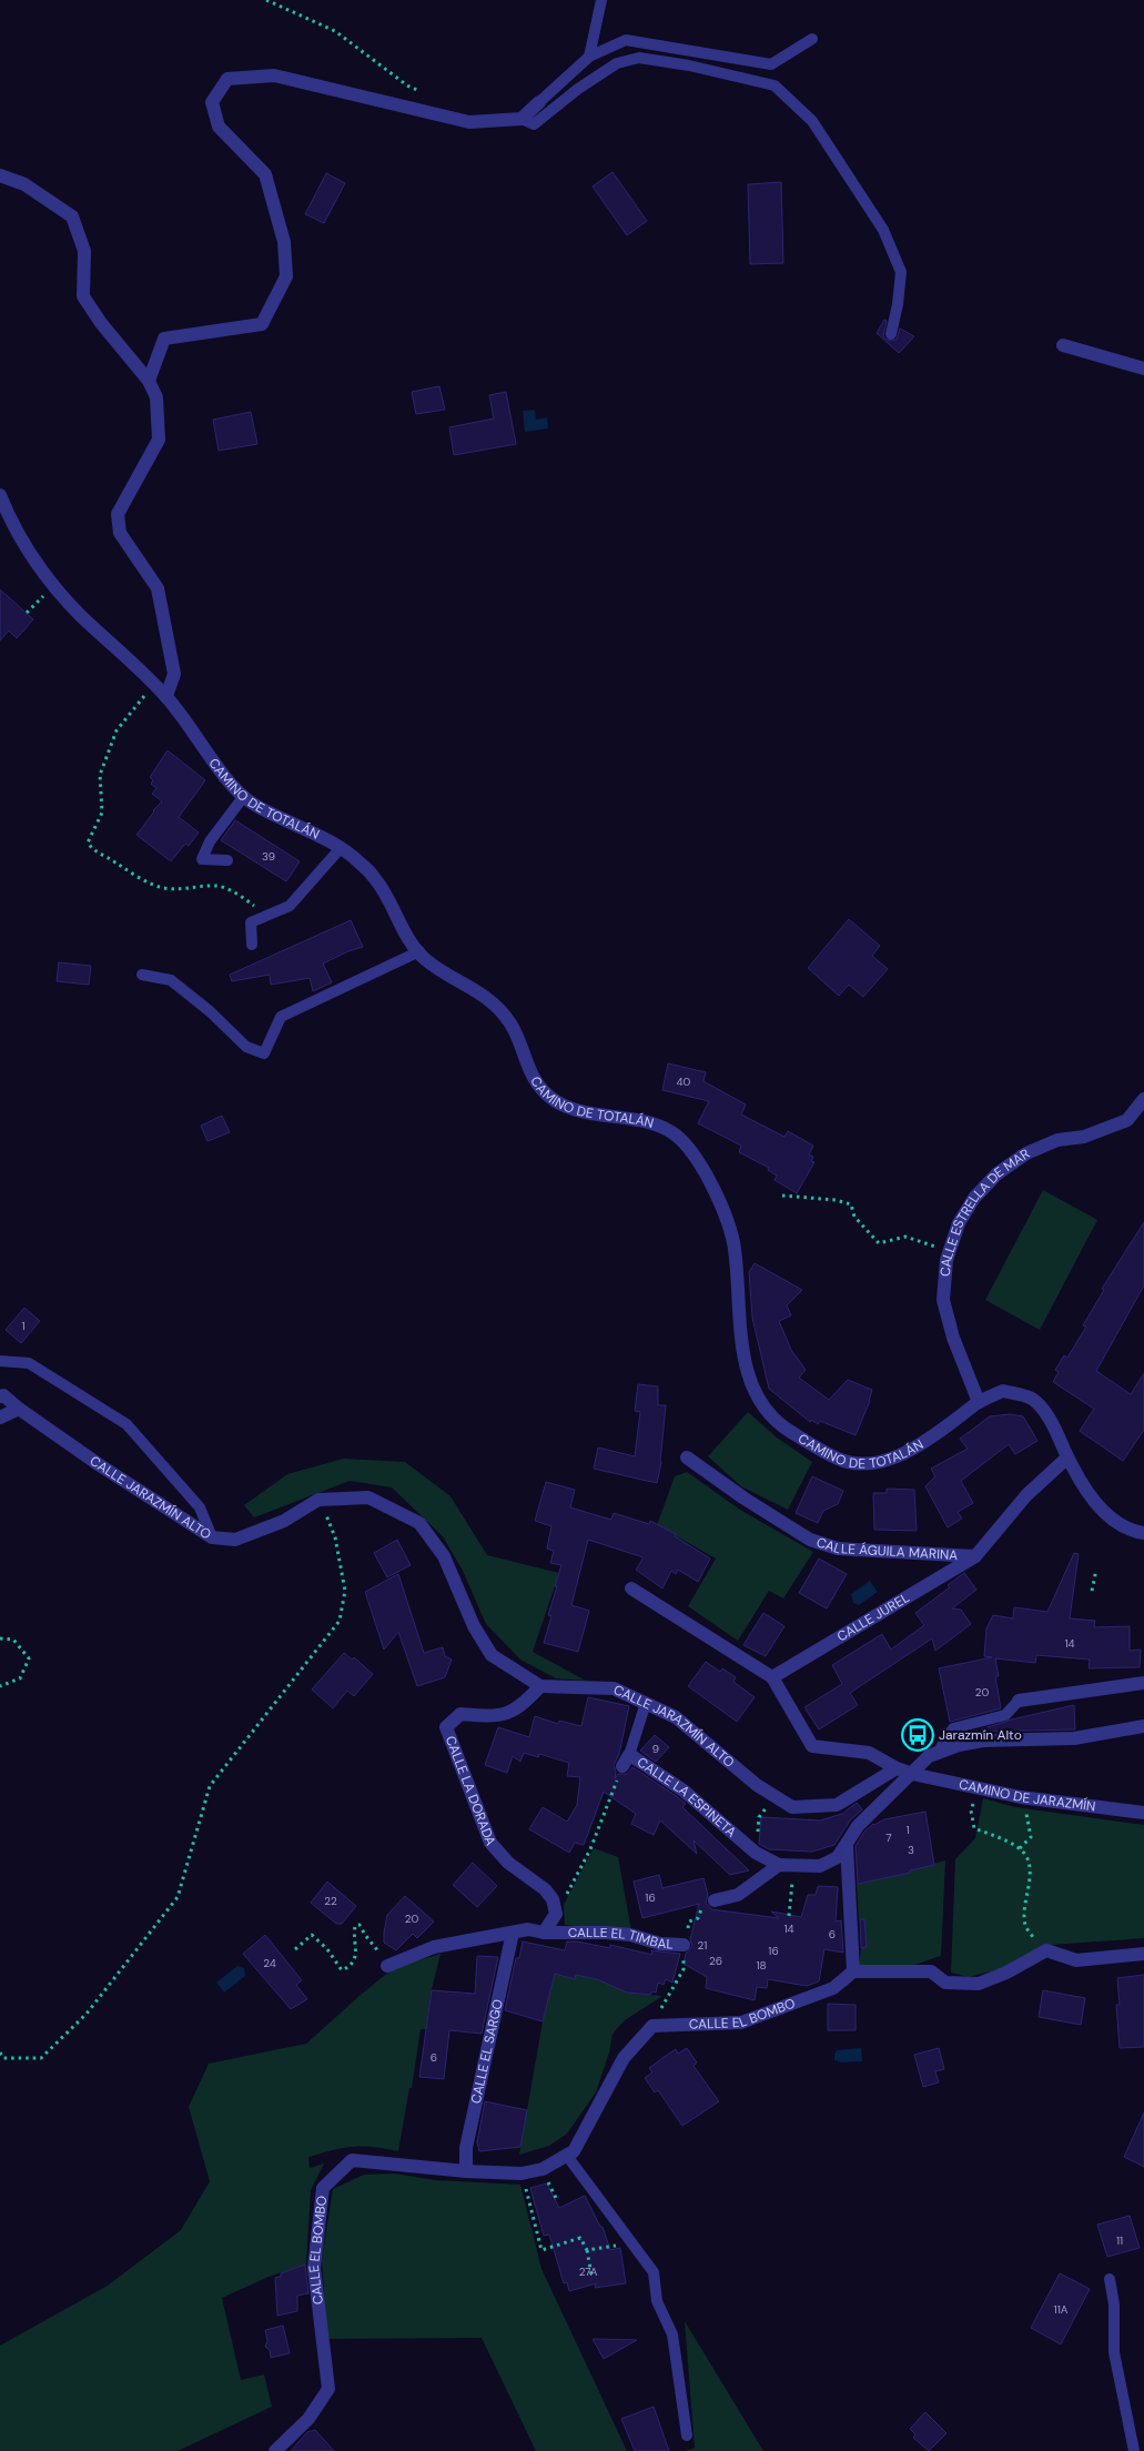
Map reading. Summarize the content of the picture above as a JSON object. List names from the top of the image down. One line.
{"streets":{"street":["CAMINO DE TOTALÁN","CALLE ESTRELLA DE MAR","CALLE JARAZMÍN ALTO","CALLE ÁGUILA MARINA","CALLE JUREL","CALLE LA DORADA","CAMINO DE JARAZMÍN","CALLE LA ESPINETA","CALLE EL TIMBAL","CALLE EL BOMBO","CALLE EL SARGO"]},"crossings":[["CAMINO DE TOTALÁN","CALLE ESTRELLA DE MAR"],["CAMINO DE TOTALÁN","CALLE ÁGUILA MARINA"],["CALLE JARAZMÍN ALTO","CALLE LA DORADA"],["CALLE ÁGUILA MARINA","CALLE JUREL"],["CALLE LA DORADA","CALLE LA ESPINETA"],["CALLE EL TIMBAL","CALLE EL SARGO"],["CALLE EL BOMBO","CALLE EL SARGO"]],"places":{"bus stop":["Jarazmín Alto"]},"house_numbers":["39","40","1","14","20","9","1","7","3","16","22","20","14","6","21","16","26","24","18","6","11","27A","11A"]}
